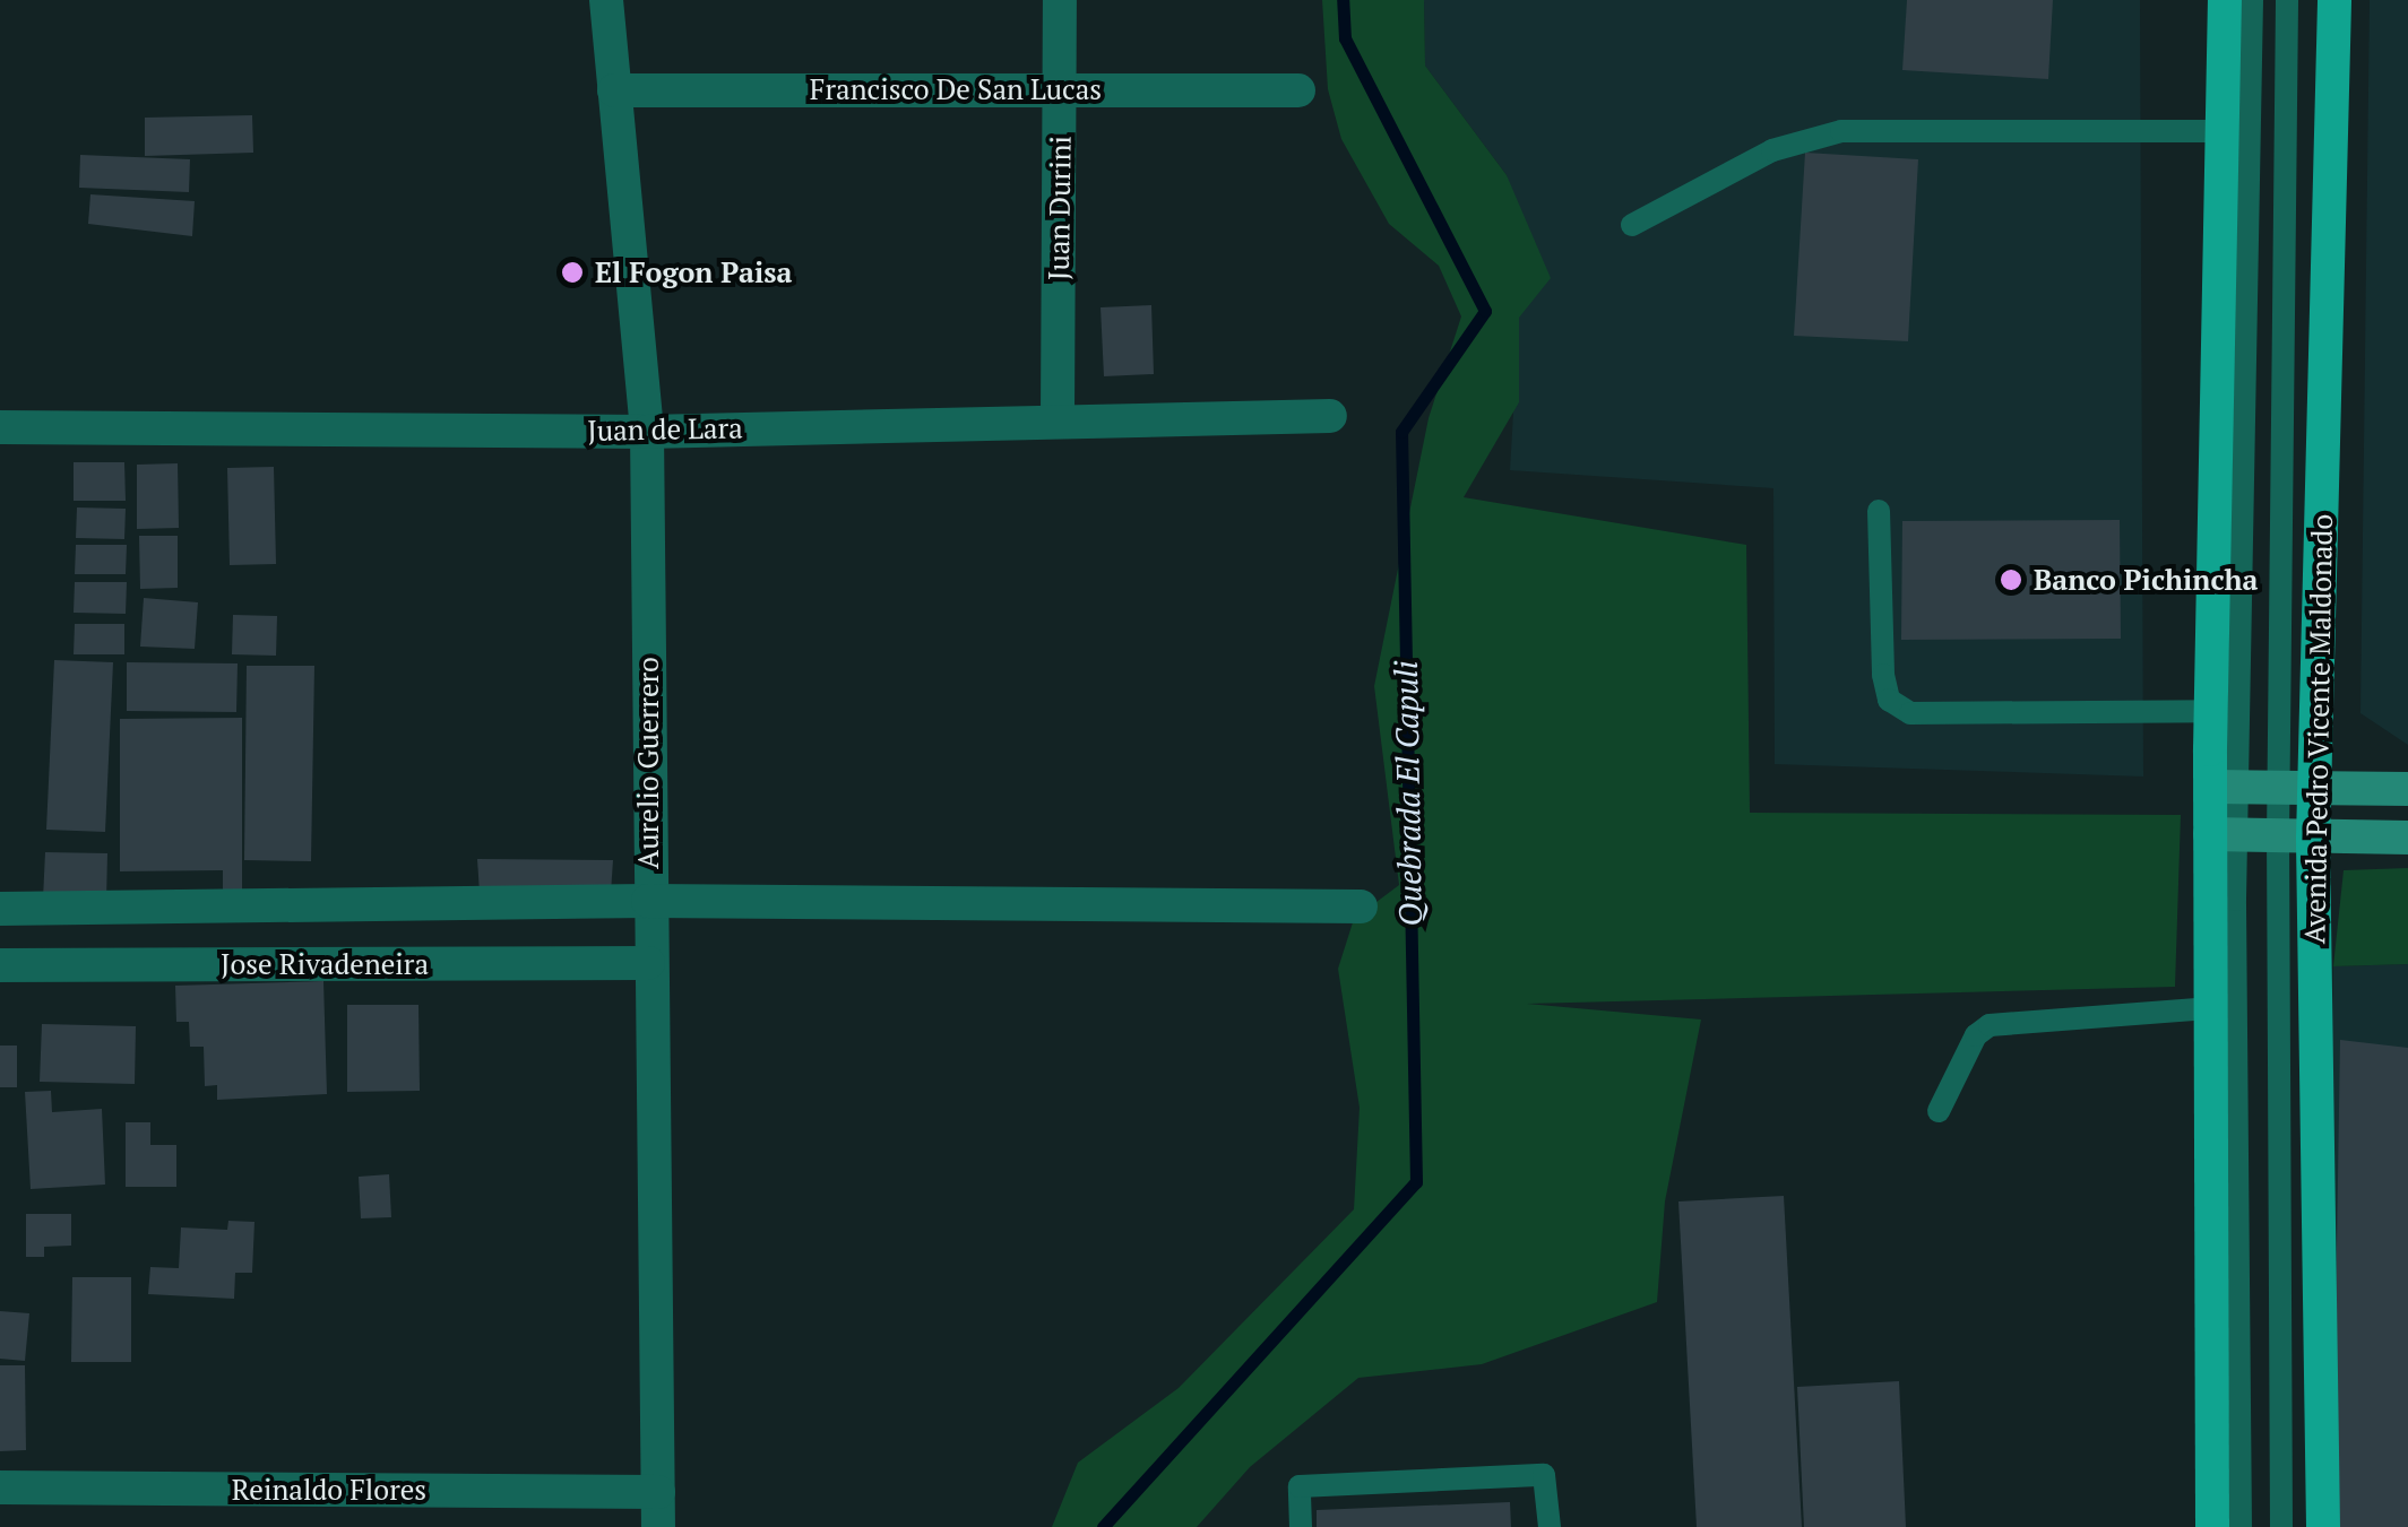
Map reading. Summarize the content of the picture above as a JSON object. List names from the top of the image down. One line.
{"streets":{"main road":["Avenida Pedro Vicente Maldonado"],"street":["Francisco De San Lucas","Juan Durini","Juan de Lara","Aurelio Guerrero","Jose Rivadeneira","Reinaldo Flores"]},"crossings":[["Francisco De San Lucas","Juan Durini"],["Francisco De San Lucas","Aurelio Guerrero"],["Juan Durini","Juan de Lara"],["Juan de Lara","Aurelio Guerrero"],["Aurelio Guerrero","Jose Rivadeneira"],["Aurelio Guerrero","Reinaldo Flores"]],"water":["Quebrada El Capuli"],"places":["El Fogon Paisa","Banco Pichincha"]}
